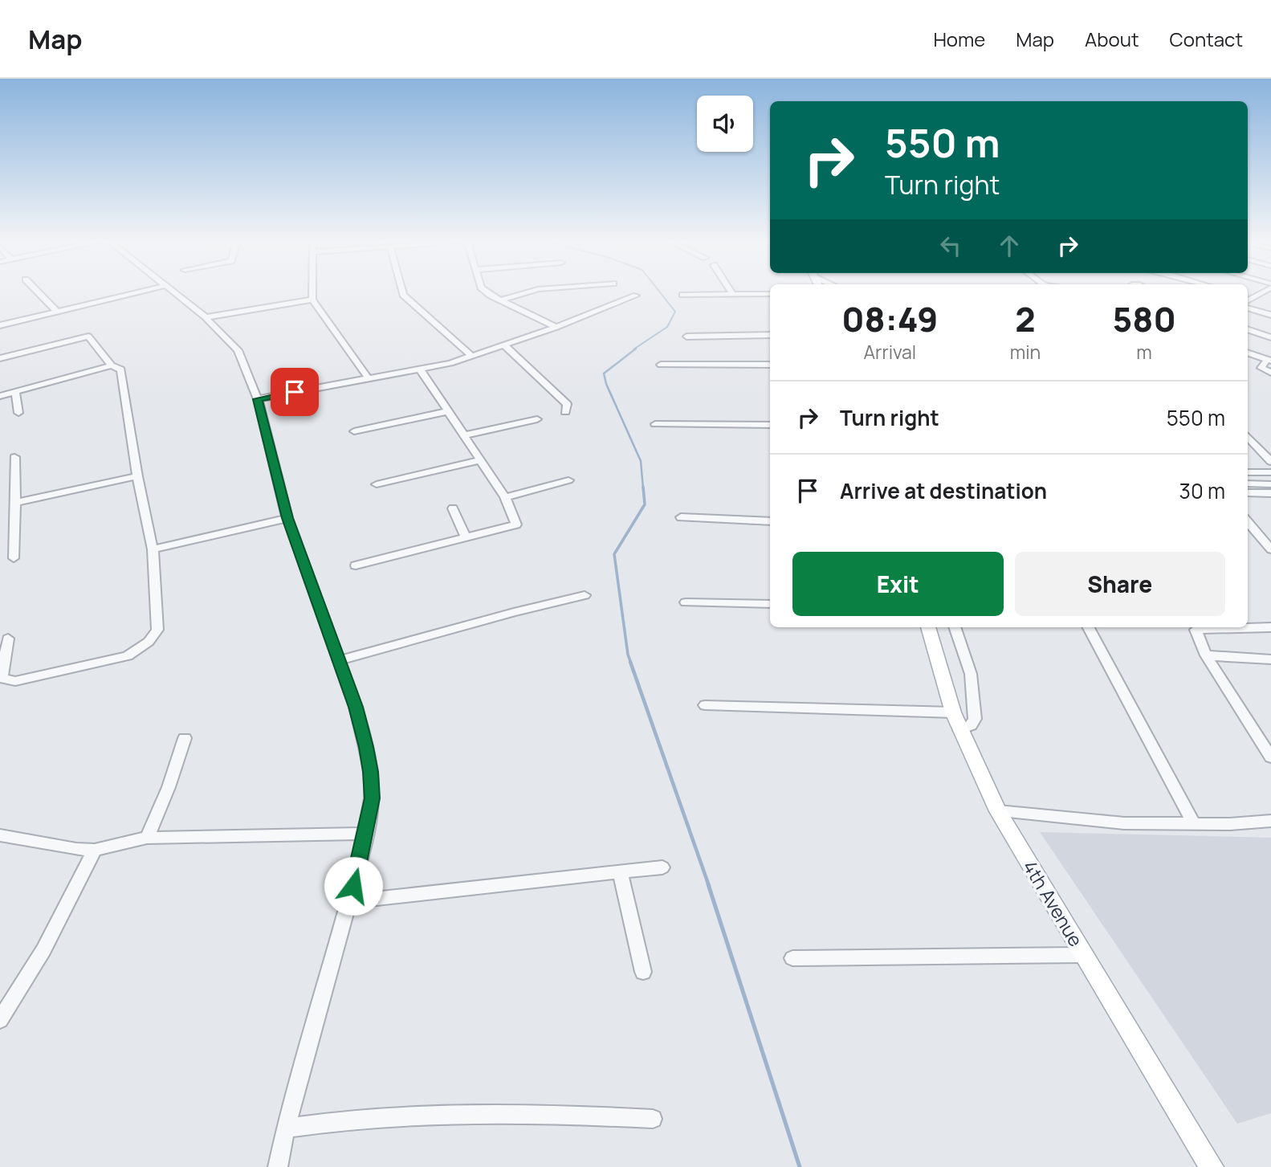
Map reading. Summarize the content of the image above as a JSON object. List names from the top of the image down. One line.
{"streets":{"main road":["4th Avenue"]},"page":{"header":"Map","nav":["Home","Map","About","Contact"],"turn":["550 m","Turn right"],"eta":["08:49","Arrival","2","min","580","m"],"list":[{"name":"Turn right","value":"550 m"},{"name":"Arrive at destination","value":"30 m"}],"buttons":["Exit","Share"]}}
